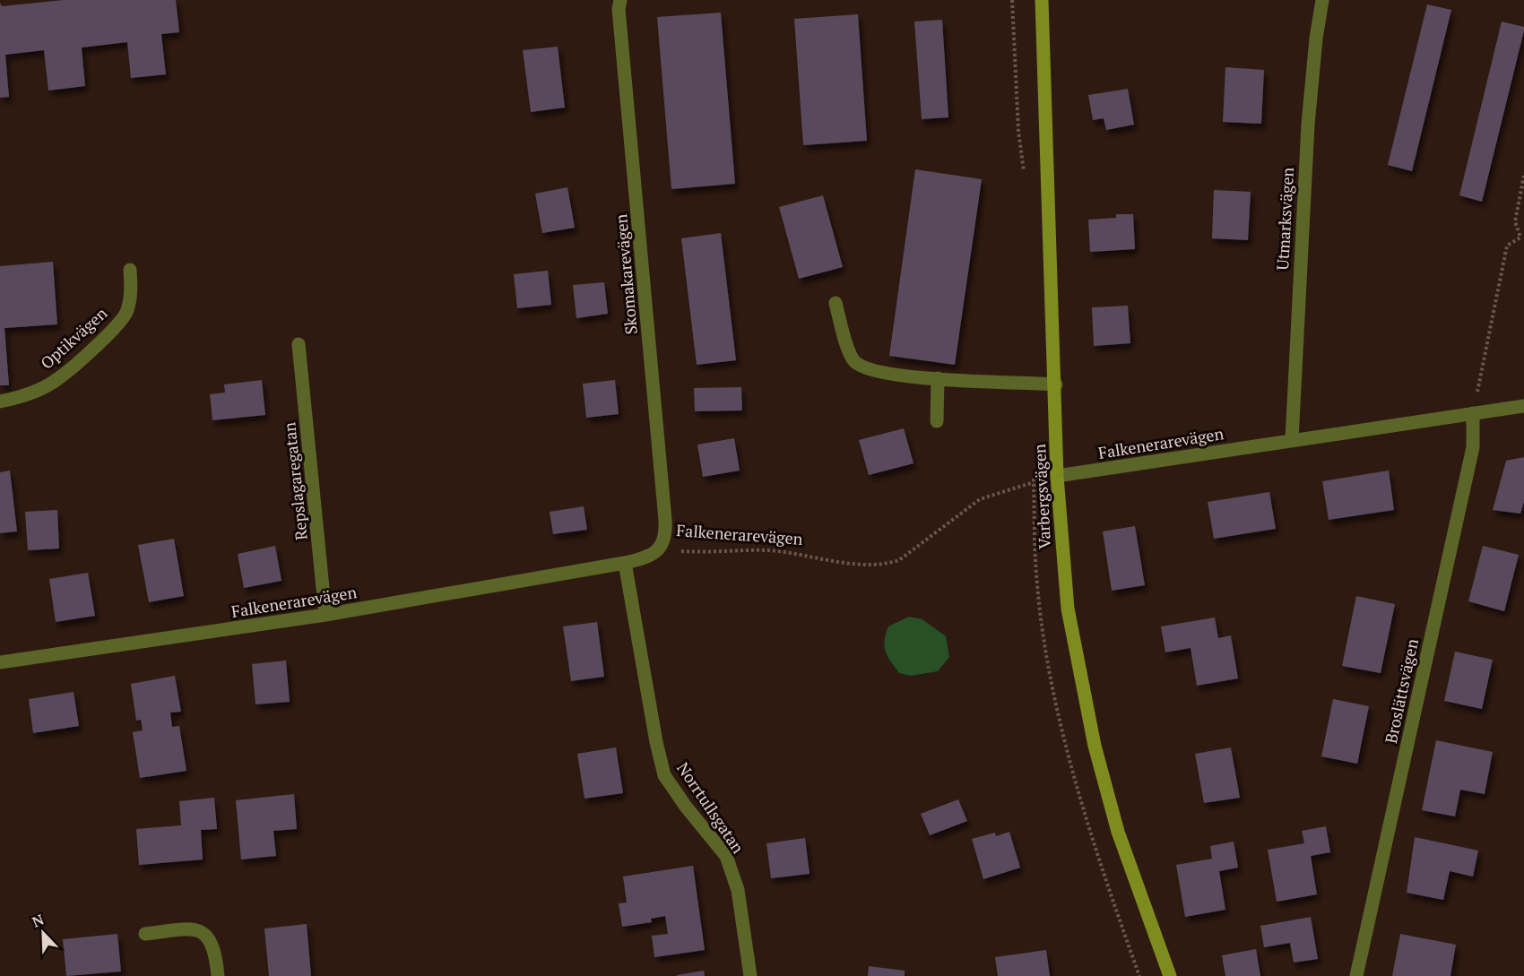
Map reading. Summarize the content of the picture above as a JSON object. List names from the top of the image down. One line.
{"streets":{"main road":["Varbergsvägen"],"street":["Utmarksvägen","Skomakarevägen","Optikvägen","Falkenerarevägen","Repslagaregatan","Broslättsvägen","Norrtullsgatan"]},"crossings":[["Utmarksvägen","Falkenerarevägen"],["Skomakarevägen","Falkenerarevägen"],["Falkenerarevägen","Repslagaregatan"],["Falkenerarevägen","Varbergsvägen"],["Falkenerarevägen","Broslättsvägen"],["Falkenerarevägen","Norrtullsgatan"]],"north":"top left"}
